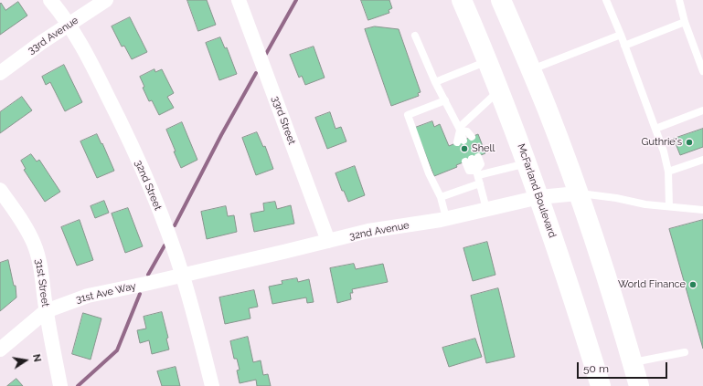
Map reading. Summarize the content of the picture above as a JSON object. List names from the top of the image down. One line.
{"streets":{"highway":["McFarland Boulevard"],"street":["33rd Avenue","33rd Street","32nd Street","32nd Avenue","31st Street","31st Ave Way"]},"crossings":[["33rd Avenue","32nd Street"],["33rd Street","32nd Avenue"],["32nd Street","32nd Avenue"],["32nd Street","31st Ave Way"],["McFarland Boulevard","32nd Avenue"],["32nd Avenue","31st Ave Way"],["31st Street","31st Ave Way"]],"places":["Guthrie's","Shell","World Finance"],"scale_bar":"50 m","north":"right"}
